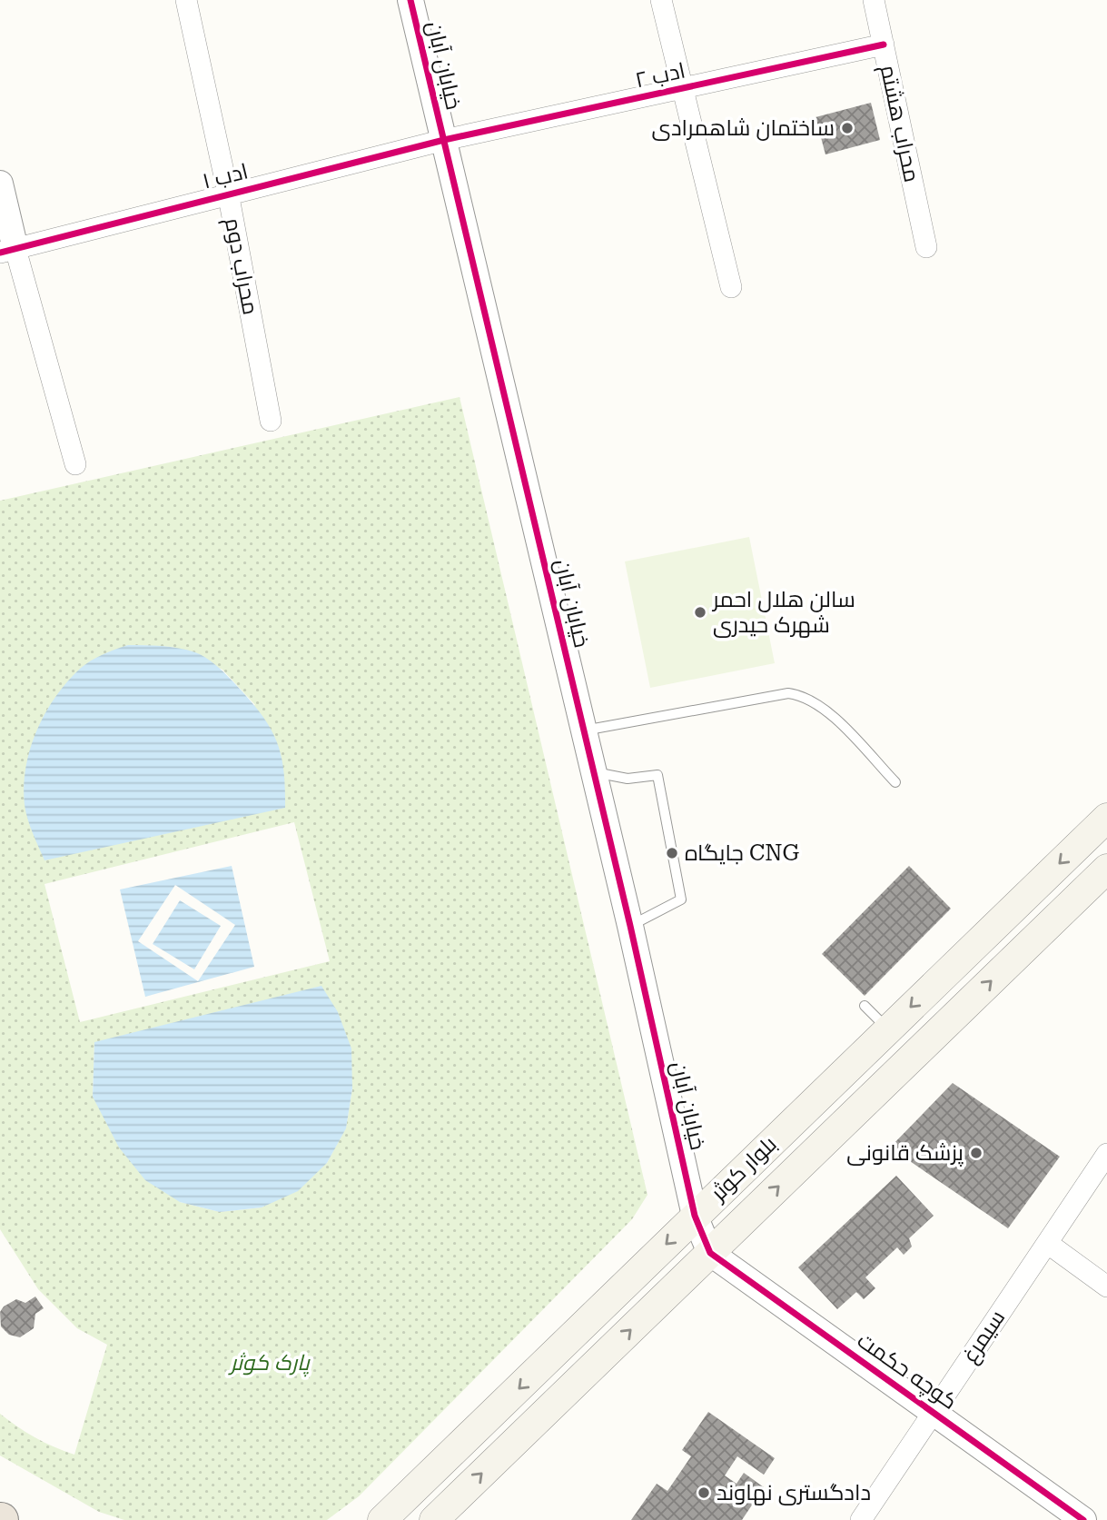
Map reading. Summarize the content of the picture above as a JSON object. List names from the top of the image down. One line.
{"streets":{"main road":["بلوار کوثر"],"street":["خیابان آبان","ادب ۲","محراب هشتم","ادب ۱","محراب دوم","سیمرغ","کوچه حکمت"]},"crossings":[["خیابان آبان","ادب ۲"],["خیابان آبان","ادب ۱"],["خیابان آبان","بلوار کوثر"],["خیابان آبان","کوچه حکمت"],["ادب ۲","محراب هشتم"],["ادب ۲","ادب ۱"],["ادب ۱","محراب دوم"],["بلوار کوثر","کوچه حکمت"],["سیمرغ","کوچه حکمت"]],"parks":["پارک کوثر"],"places":["ساختمان شاهمرادی","سالن هلال احمر شهرک حیدری","جایگاه CNG","پزشک قانونی","دادگستری نهاوند"]}
